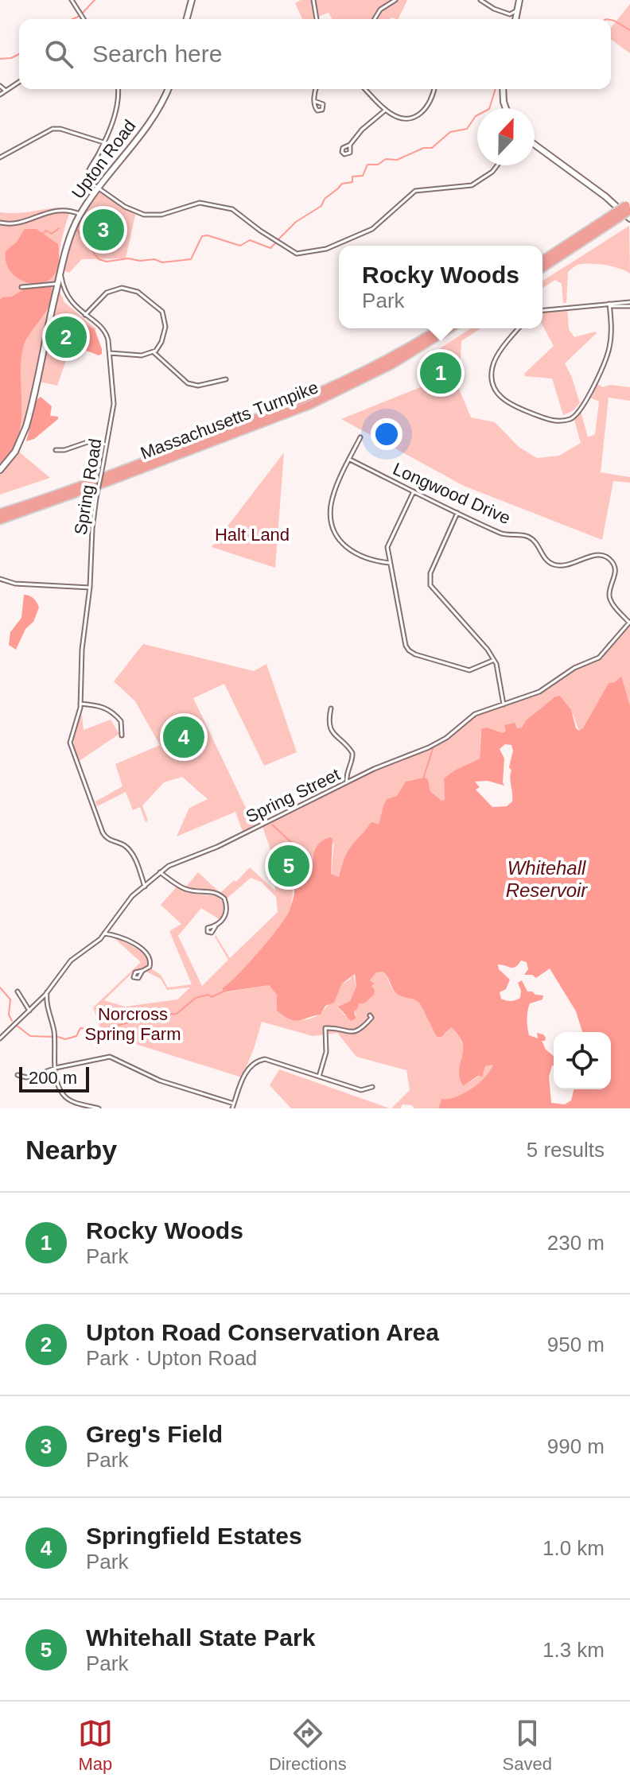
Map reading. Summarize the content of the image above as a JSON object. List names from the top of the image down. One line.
{"streets":{"highway":["Massachusetts Turnpike"],"main road":["Upton Road"],"street":["Spring Road","Longwood Drive","Spring Street"]},"crossings":[["Upton Road","Spring Road"],["Spring Road","Spring Street"],["Longwood Drive","Spring Street"]],"water":["Whitehall Reservoir"],"parks":["Halt Land","Norcross Spring Farm"],"scale_bar":"200 m","north":"top","page":{"search":"Search here","pins":["3","2","1","4","5"],"popup":["Rocky Woods","Park"],"scale":"200 m","heading":["Nearby","5 results"],"list":[{"mark":"1","name":"Rocky Woods","note":"Park","value":"230 m"},{"mark":"2","name":"Upton Road Conservation Area","note":"Park · Upton Road","value":"950 m"},{"mark":"3","name":"Greg's Field","note":"Park","value":"990 m"},{"mark":"4","name":"Springfield Estates","note":"Park","value":"1.0 km"},{"mark":"5","name":"Whitehall State Park","note":"Park","value":"1.3 km"}],"nav":["Map","Directions","Saved"]}}
